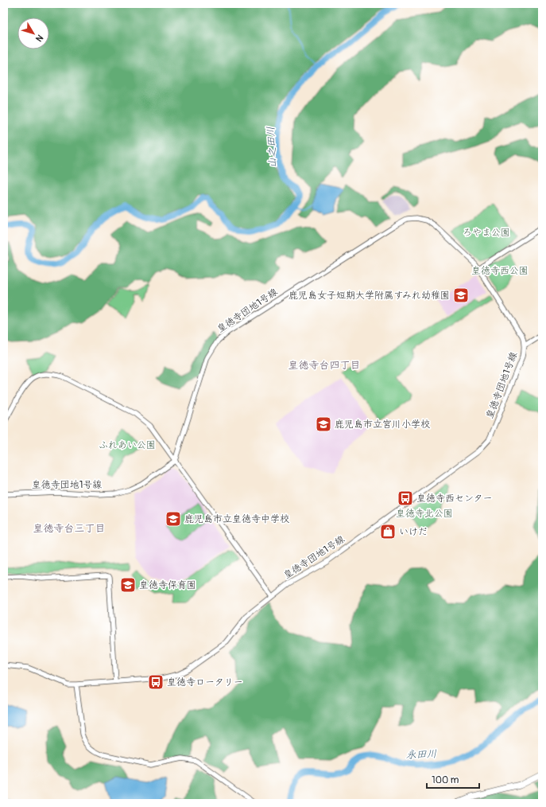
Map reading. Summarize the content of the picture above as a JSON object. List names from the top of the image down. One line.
{"streets":{"street":["皇徳寺団地1号線"]},"districts":["皇徳寺台四丁目","皇徳寺台三丁目"],"water":["山之田川","永田川"],"parks":["ろやま公園","皇徳寺西公園","ふれあい公園","皇徳寺北公園"],"places":{"school or university":["鹿児島女子短期大学附属すみれ幼稚園","鹿児島市立宮川小学校","鹿児島市立皇徳寺中学校","皇徳寺保育園"],"bus stop":["皇徳寺西センター","皇徳寺ロータリー"],"shop":["いけだ"]},"scale_bar":"100 m","north":"bottom right"}
